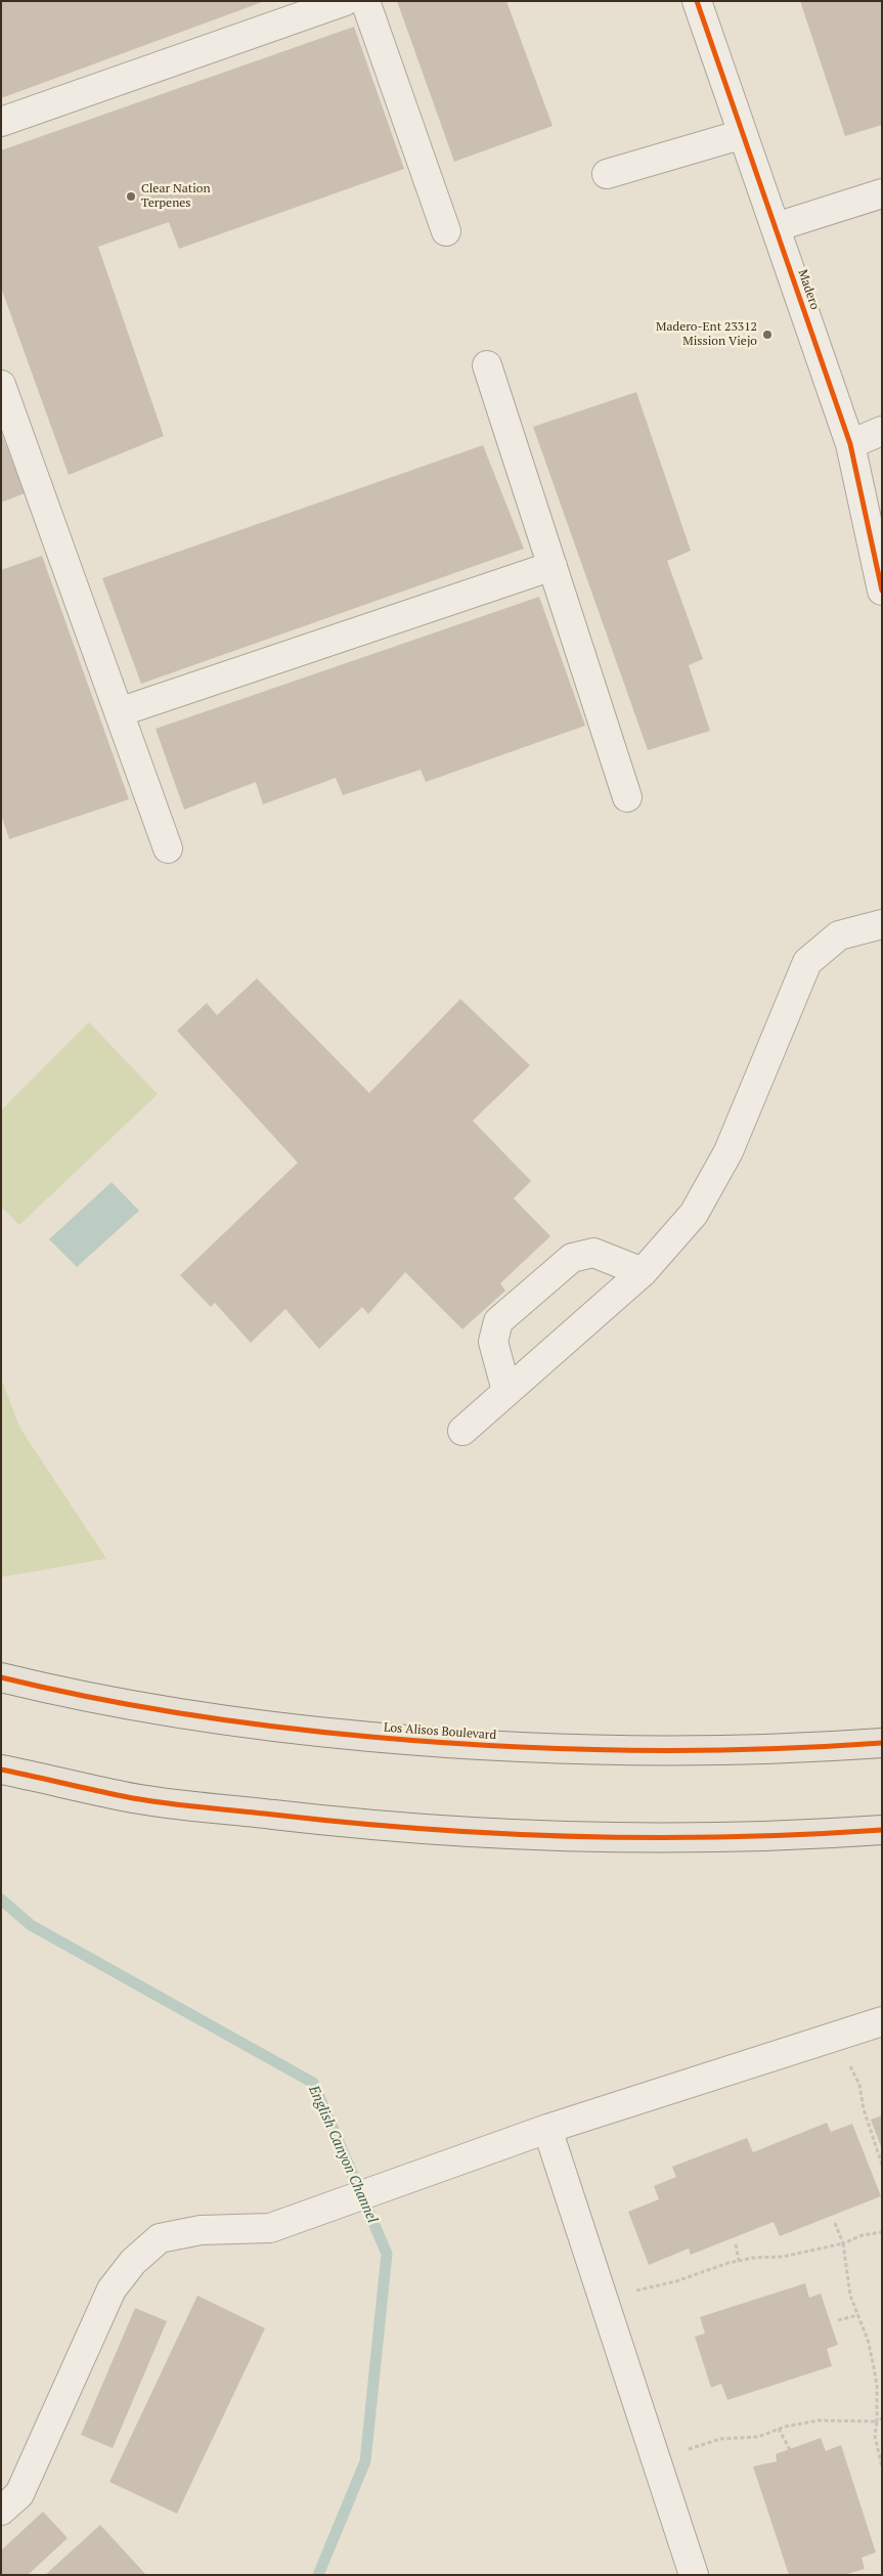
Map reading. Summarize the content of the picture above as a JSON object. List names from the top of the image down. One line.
{"streets":{"main road":["Los Alisos Boulevard"],"street":["Madero"]},"water":["English Canyon Channel"],"places":["Clear Nation Terpenes","Madero-Ent 23312 Mission Viejo"]}
